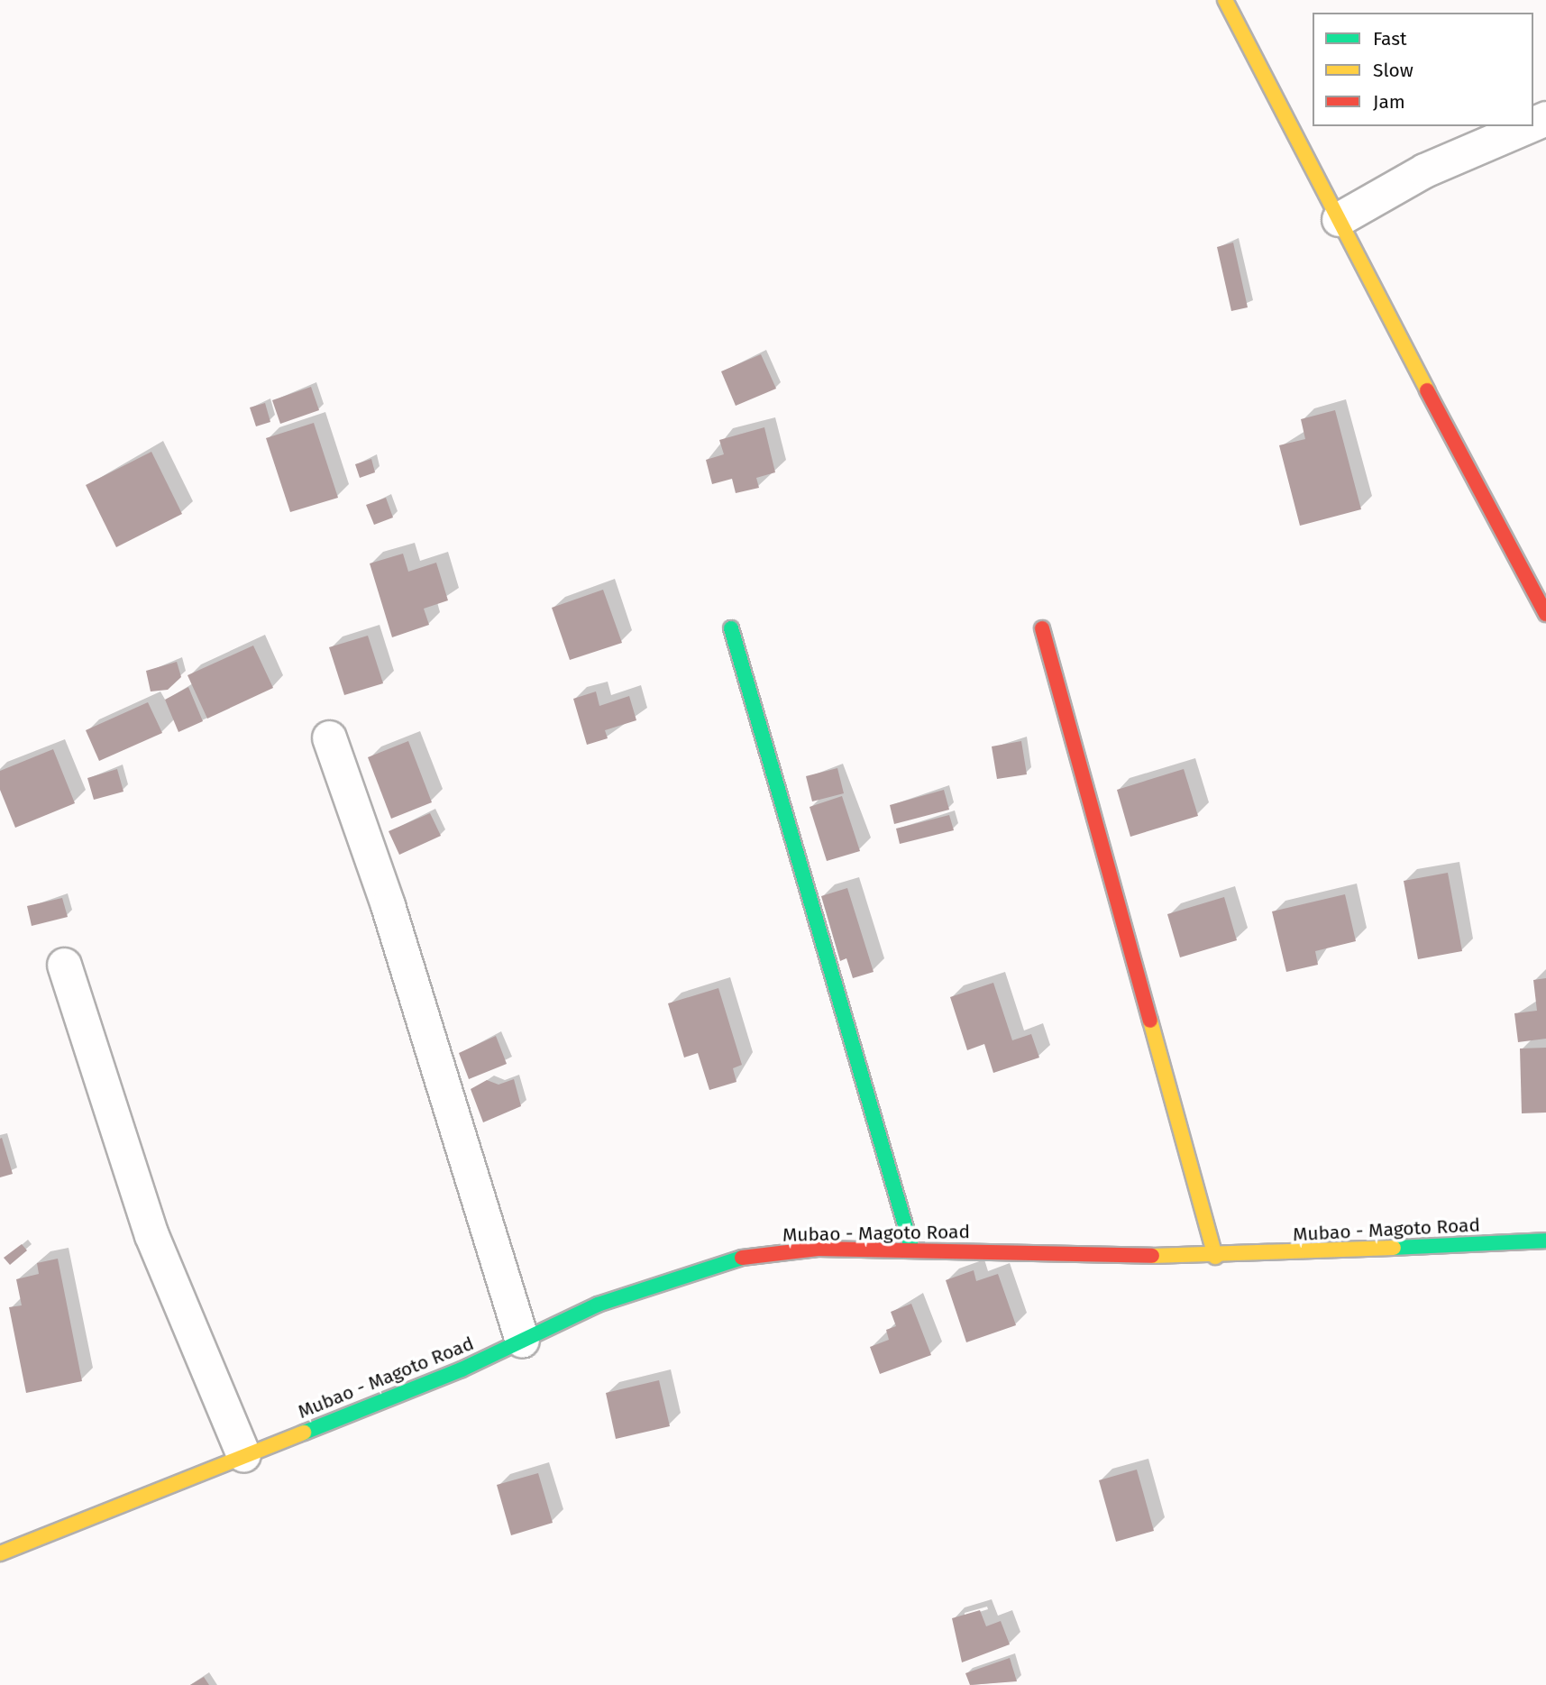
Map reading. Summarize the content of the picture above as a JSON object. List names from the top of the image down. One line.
{"streets":{"street":["Mubao - Magoto Road"]},"legend":["Fast","Slow","Jam"]}
